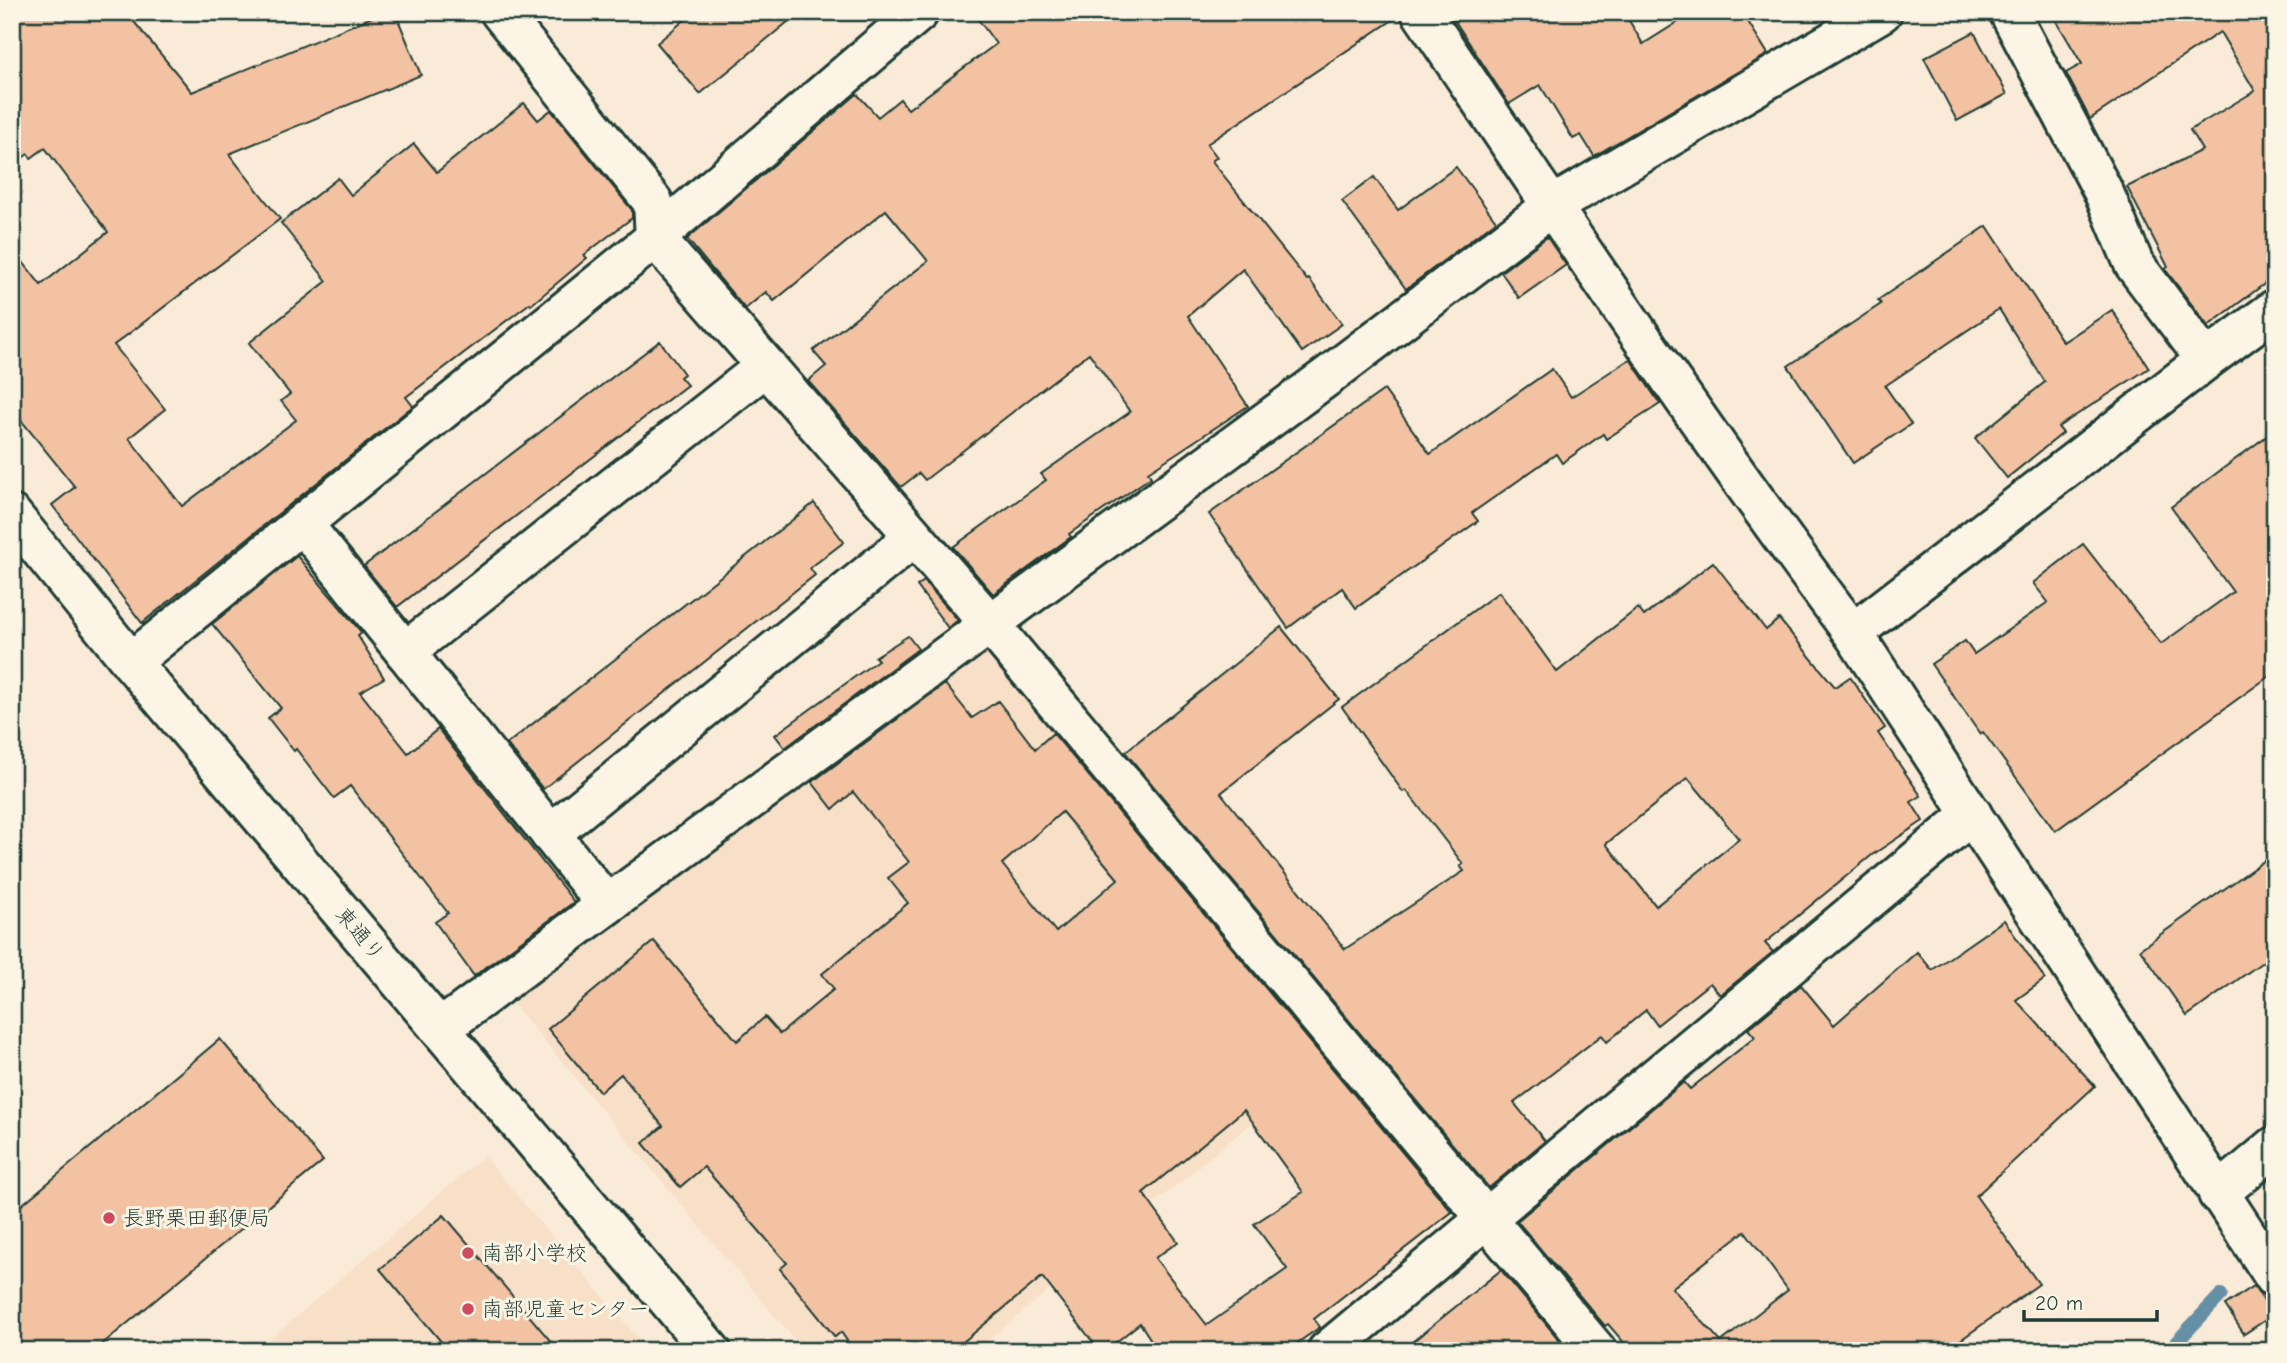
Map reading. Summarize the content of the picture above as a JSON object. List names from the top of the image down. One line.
{"streets":{"street":["東通り"]},"places":["長野栗田郵便局","南部小学校","南部児童センター"],"scale_bar":"20 m"}
